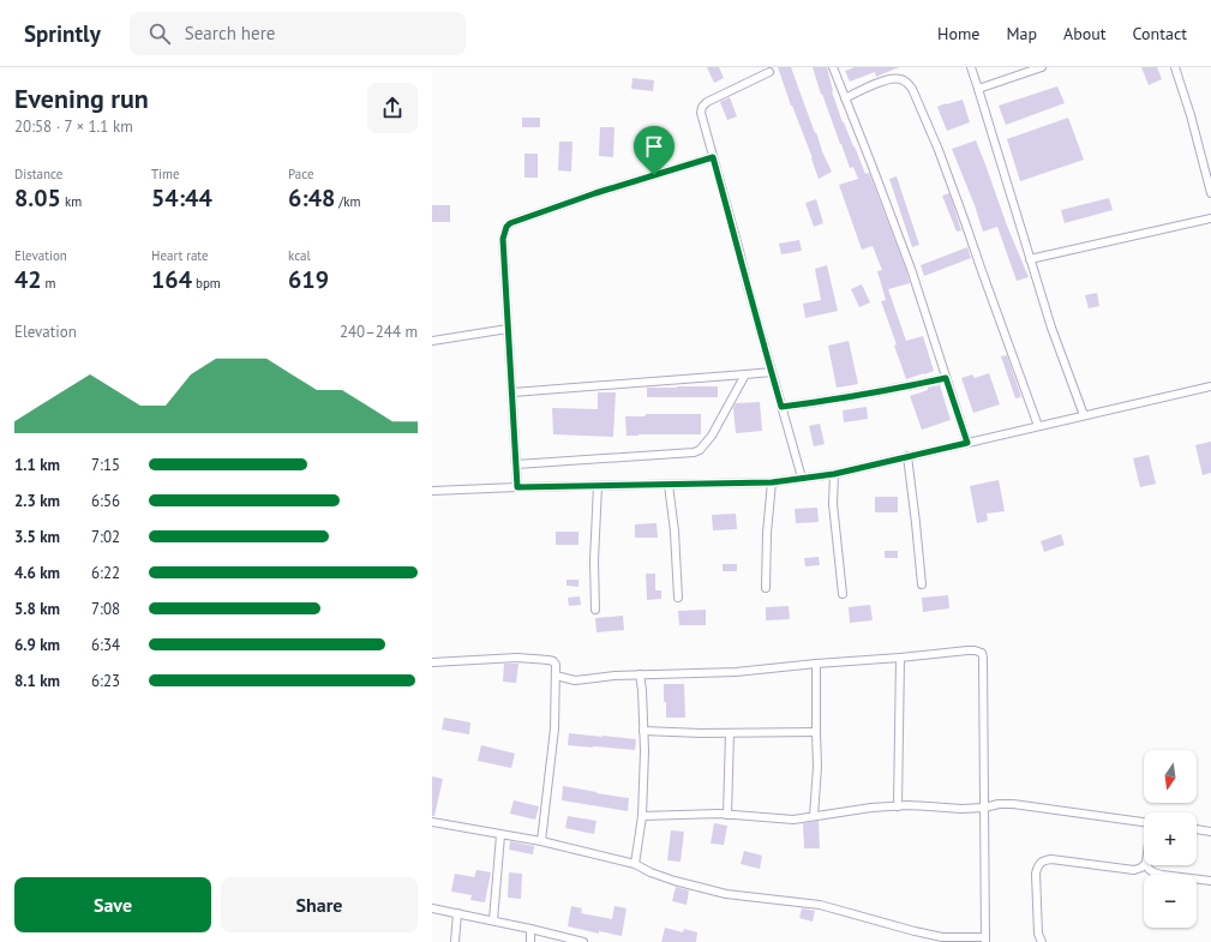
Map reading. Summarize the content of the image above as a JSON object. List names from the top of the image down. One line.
{"north":"bottom","page":{"header":"Sprintly","search":"Search here","nav":["Home","Map","About","Contact"],"heading":["Evening run","20:58 · 7 × 1.1 km"],"stats":[["Distance","8.05 km"],["Time","54:44"],["Pace","6:48 /km"],["Elevation","42 m"],["Heart rate","164 bpm"],["kcal","619"]],"chart":["Elevation","240–244 m"],"list":[{"name":"1.1 km","note":"7:15"},{"name":"2.3 km","note":"6:56"},{"name":"3.5 km","note":"7:02"},{"name":"4.6 km","note":"6:22"},{"name":"5.8 km","note":"7:08"},{"name":"6.9 km","note":"6:34"},{"name":"8.1 km","note":"6:23"}],"map_buttons":["+","−"],"buttons":["Save","Share"]}}
